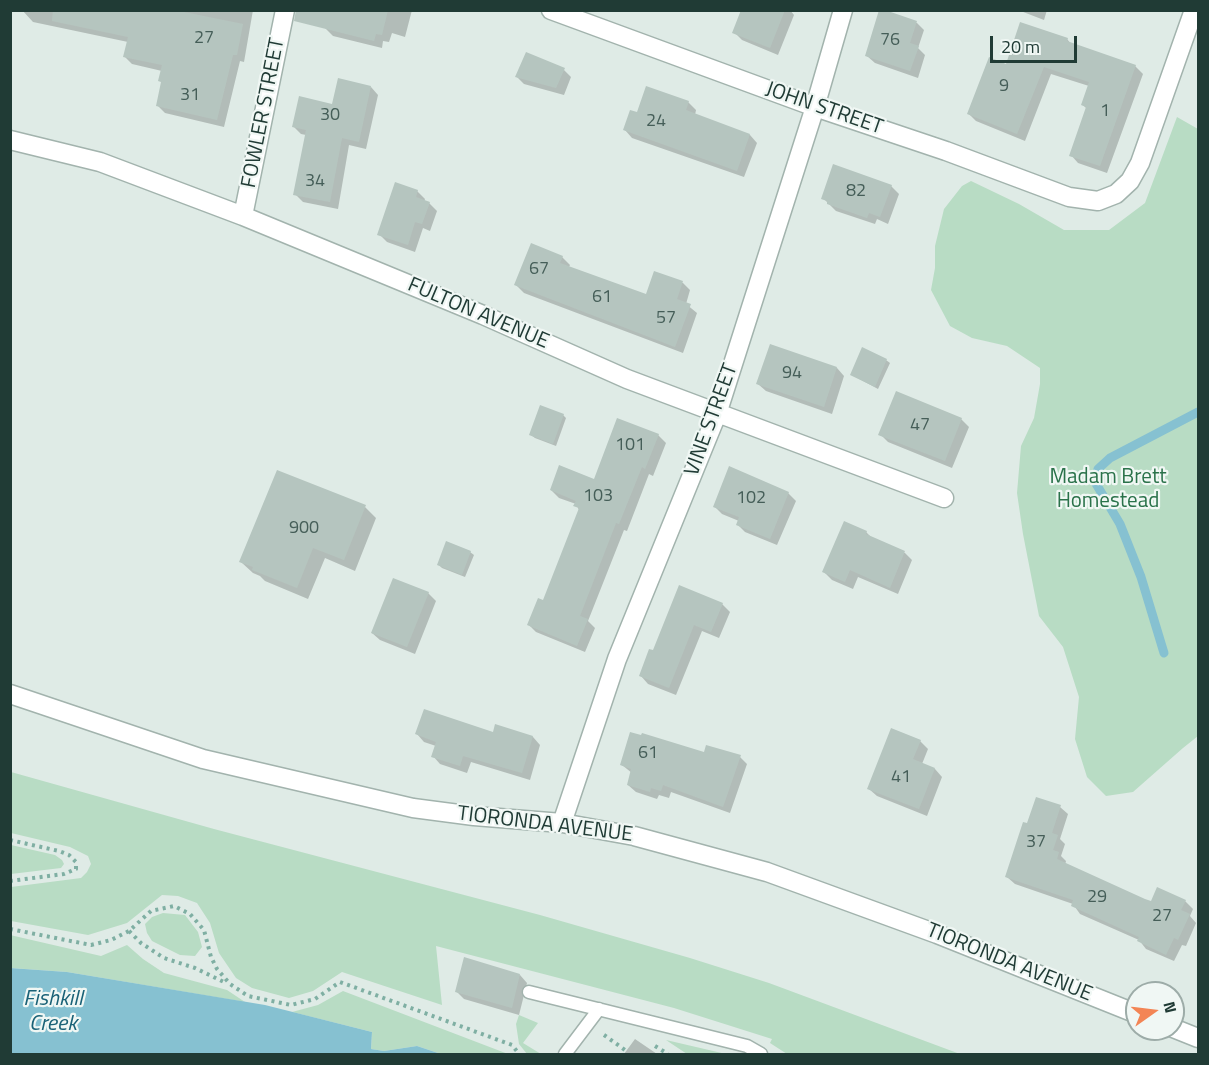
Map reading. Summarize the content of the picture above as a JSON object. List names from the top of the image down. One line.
{"streets":{"street":["JOHN STREET","FOWLER STREET","FULTON AVENUE","VINE STREET","TIORONDA AVENUE"]},"crossings":[["JOHN STREET","VINE STREET"],["FOWLER STREET","FULTON AVENUE"],["FULTON AVENUE","VINE STREET"],["VINE STREET","TIORONDA AVENUE"]],"water":["Fishkill Creek"],"parks":["Madam Brett Homestead"],"house_numbers":["27","76","9","31","1","30","24","34","82","67","61","57","94","47","101","103","102","900","61","41","37","29","27"],"scale_bar":"20 m","north":"right"}
